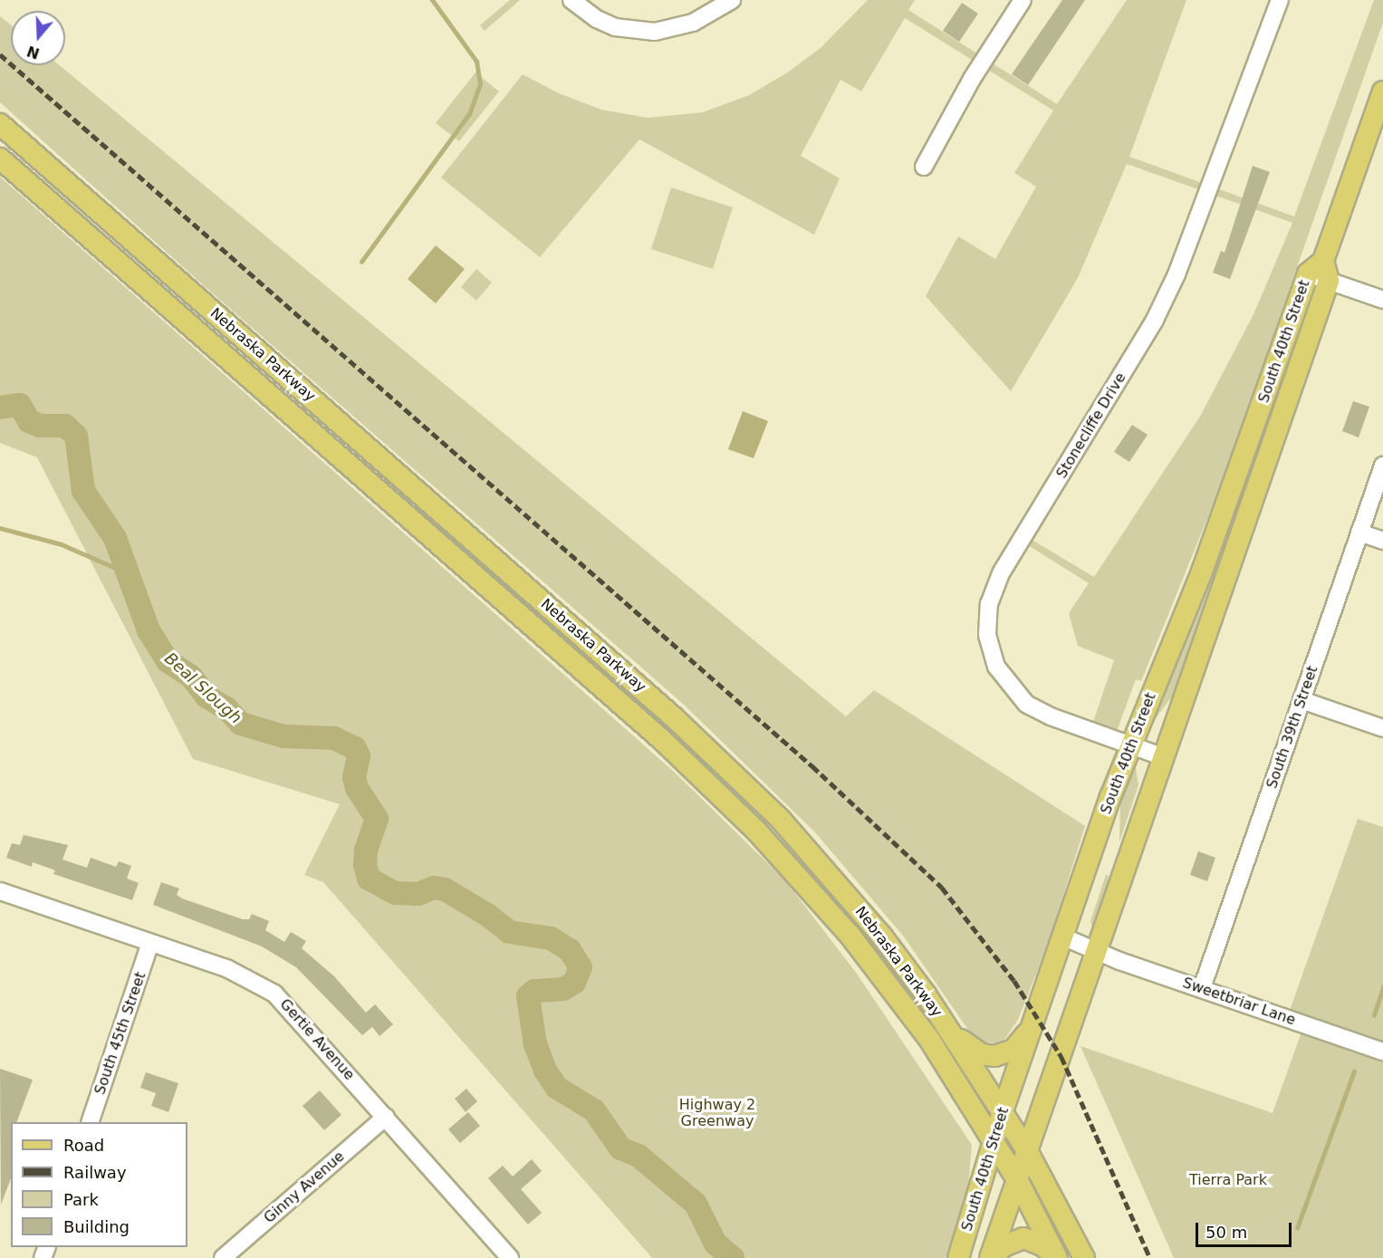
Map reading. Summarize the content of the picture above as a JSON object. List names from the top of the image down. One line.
{"streets":{"main road":["South 40th Street","Nebraska Parkway"],"street":["Stonecliffe Drive","South 39th Street","Sweetbriar Lane","South 45th Street","Gertie Avenue","Ginny Avenue"]},"crossings":[["South 40th Street","Nebraska Parkway"],["South 40th Street","Stonecliffe Drive"],["South 40th Street","Sweetbriar Lane"],["South 39th Street","Sweetbriar Lane"],["South 45th Street","Gertie Avenue"],["Gertie Avenue","Ginny Avenue"]],"water":["Beal Slough"],"parks":["Highway 2 Greenway","Tierra Park"],"legend":["Road","Railway","Park","Building"],"scale_bar":"50 m","north":"bottom"}
